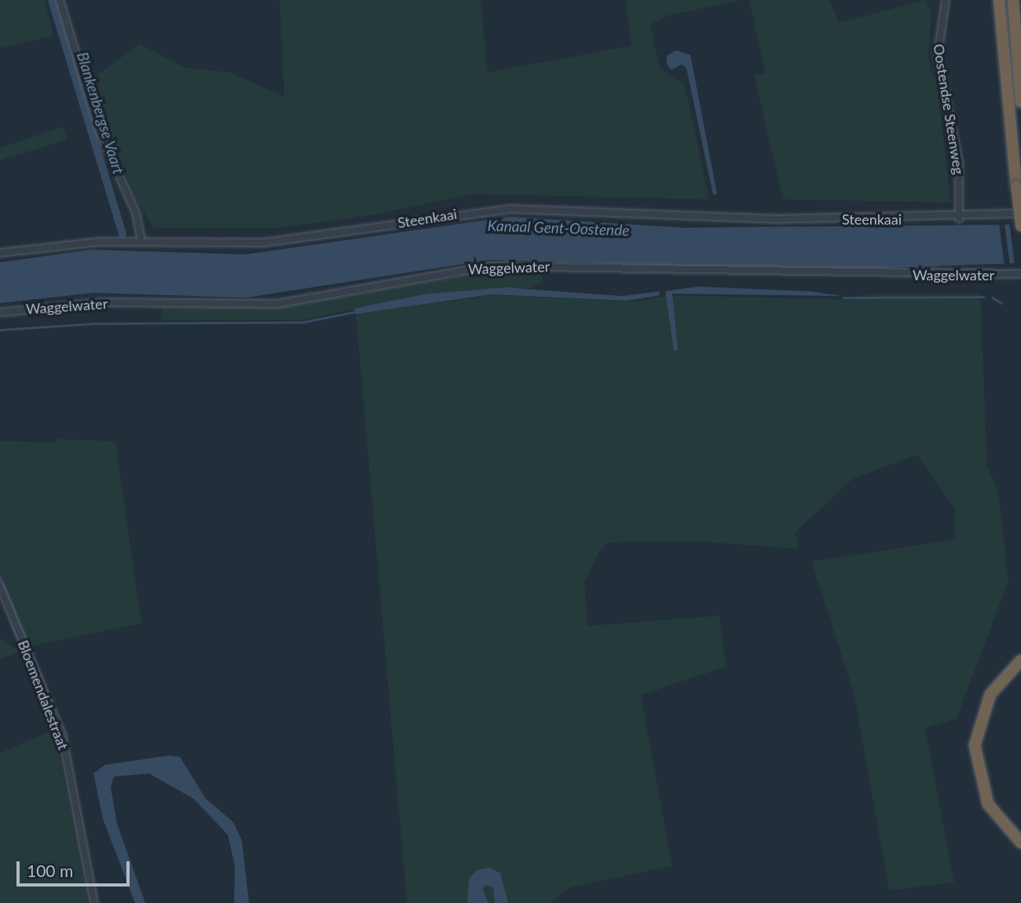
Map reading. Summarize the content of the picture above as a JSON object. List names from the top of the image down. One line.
{"streets":{"street":["Oostendse Steenweg","Steenkaai","Waggelwater","Bloemendalestraat"]},"crossings":[["Oostendse Steenweg","Steenkaai"]],"water":["Blankenbergse Vaart","Kanaal Gent-Oostende"],"scale_bar":"100 m"}
